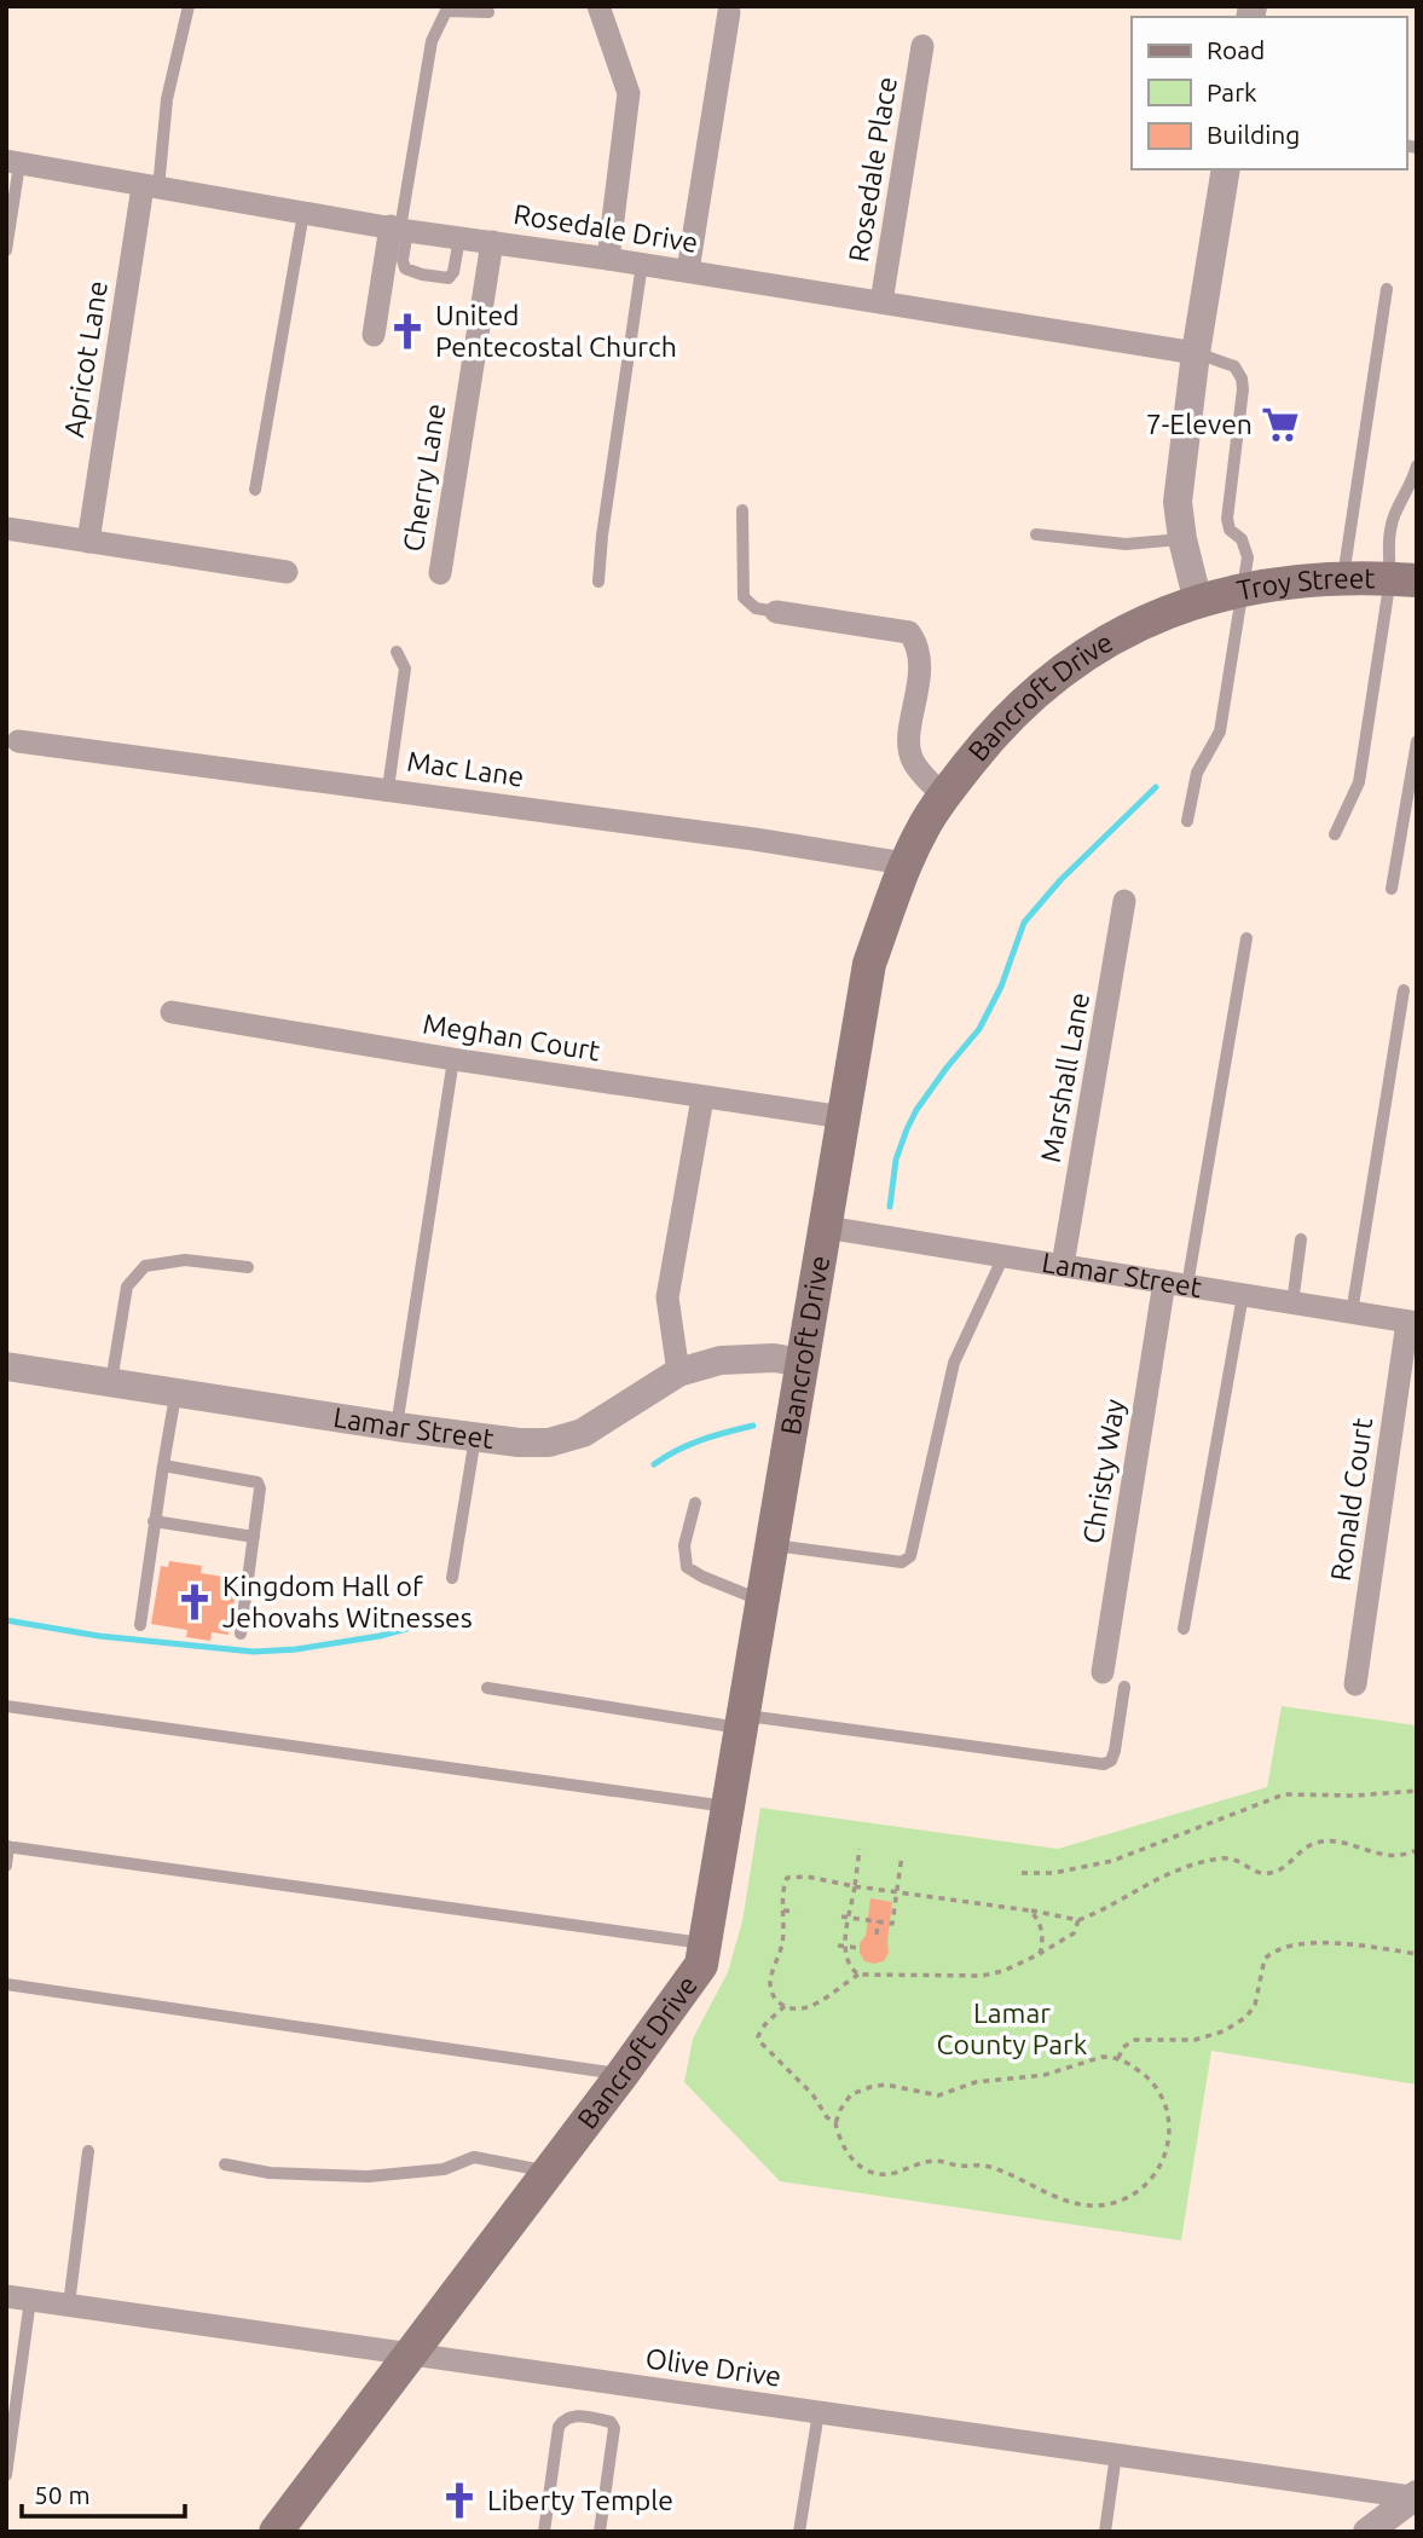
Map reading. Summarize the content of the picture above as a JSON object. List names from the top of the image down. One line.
{"streets":{"main road":["Troy Street","Bancroft Drive"],"street":["Rosedale Place","Rosedale Drive","Apricot Lane","Cherry Lane","Mac Lane","Meghan Court","Marshall Lane","Lamar Street","Christy Way","Ronald Court","Olive Drive"]},"crossings":[["Rosedale Place","Rosedale Drive"],["Rosedale Drive","Apricot Lane"],["Rosedale Drive","Cherry Lane"],["Troy Street","Bancroft Drive"],["Bancroft Drive","Mac Lane"],["Bancroft Drive","Meghan Court"],["Bancroft Drive","Lamar Street"],["Bancroft Drive","Olive Drive"],["Marshall Lane","Lamar Street"],["Lamar Street","Christy Way"],["Lamar Street","Ronald Court"]],"parks":["Lamar County Park"],"places":{"church":["United Pentecostal Church","Kingdom Hall of Jehovahs Witnesses","Liberty Temple"],"supermarket":["7-Eleven"]},"legend":["Road","Park","Building"],"scale_bar":"50 m"}
